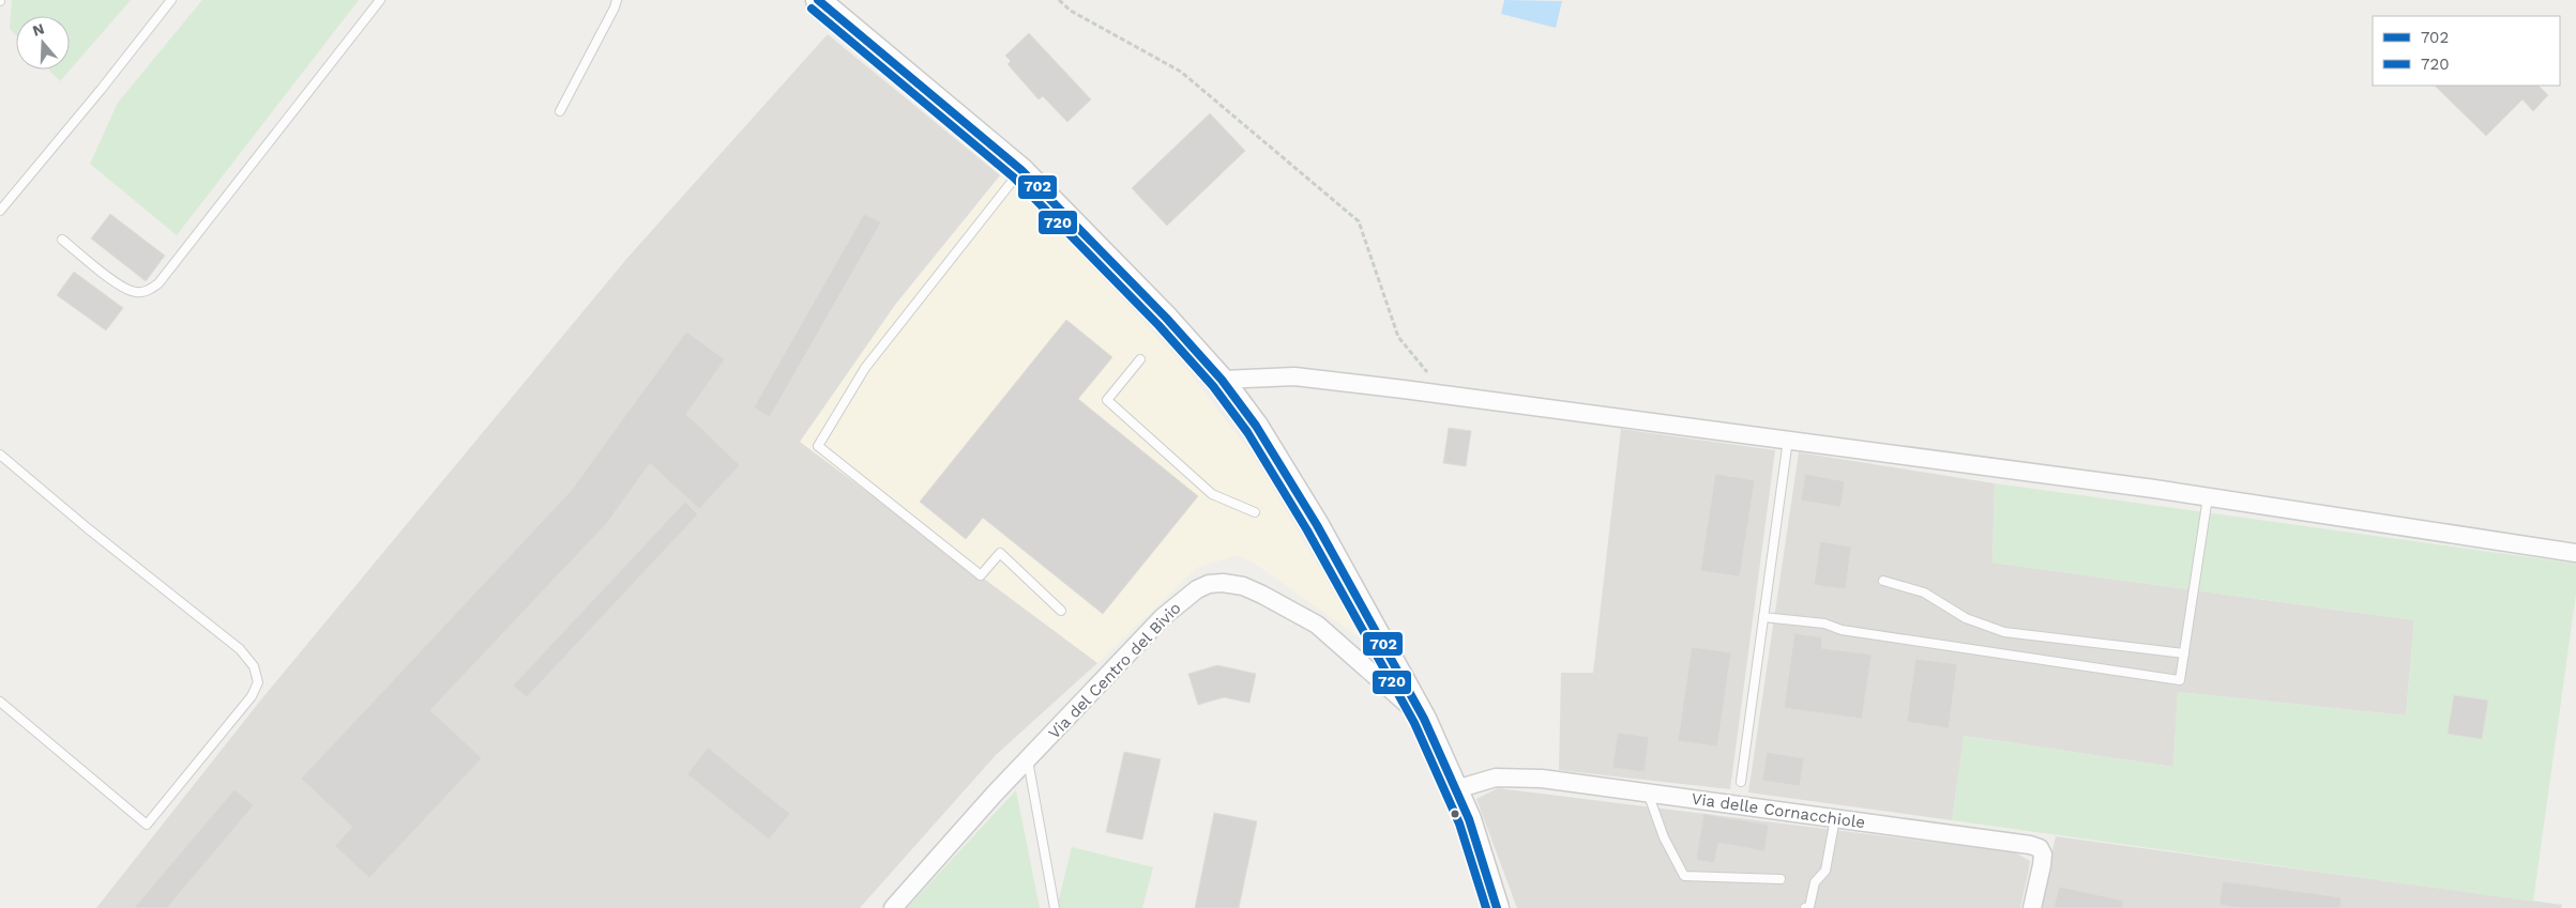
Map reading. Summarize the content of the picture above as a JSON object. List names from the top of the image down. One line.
{"streets":{"street":["Via del Centro del Bivio","Via delle Cornacchiole"]},"lines":["transit line 702","transit line 720"],"legend":["702","720"],"north":"top"}
